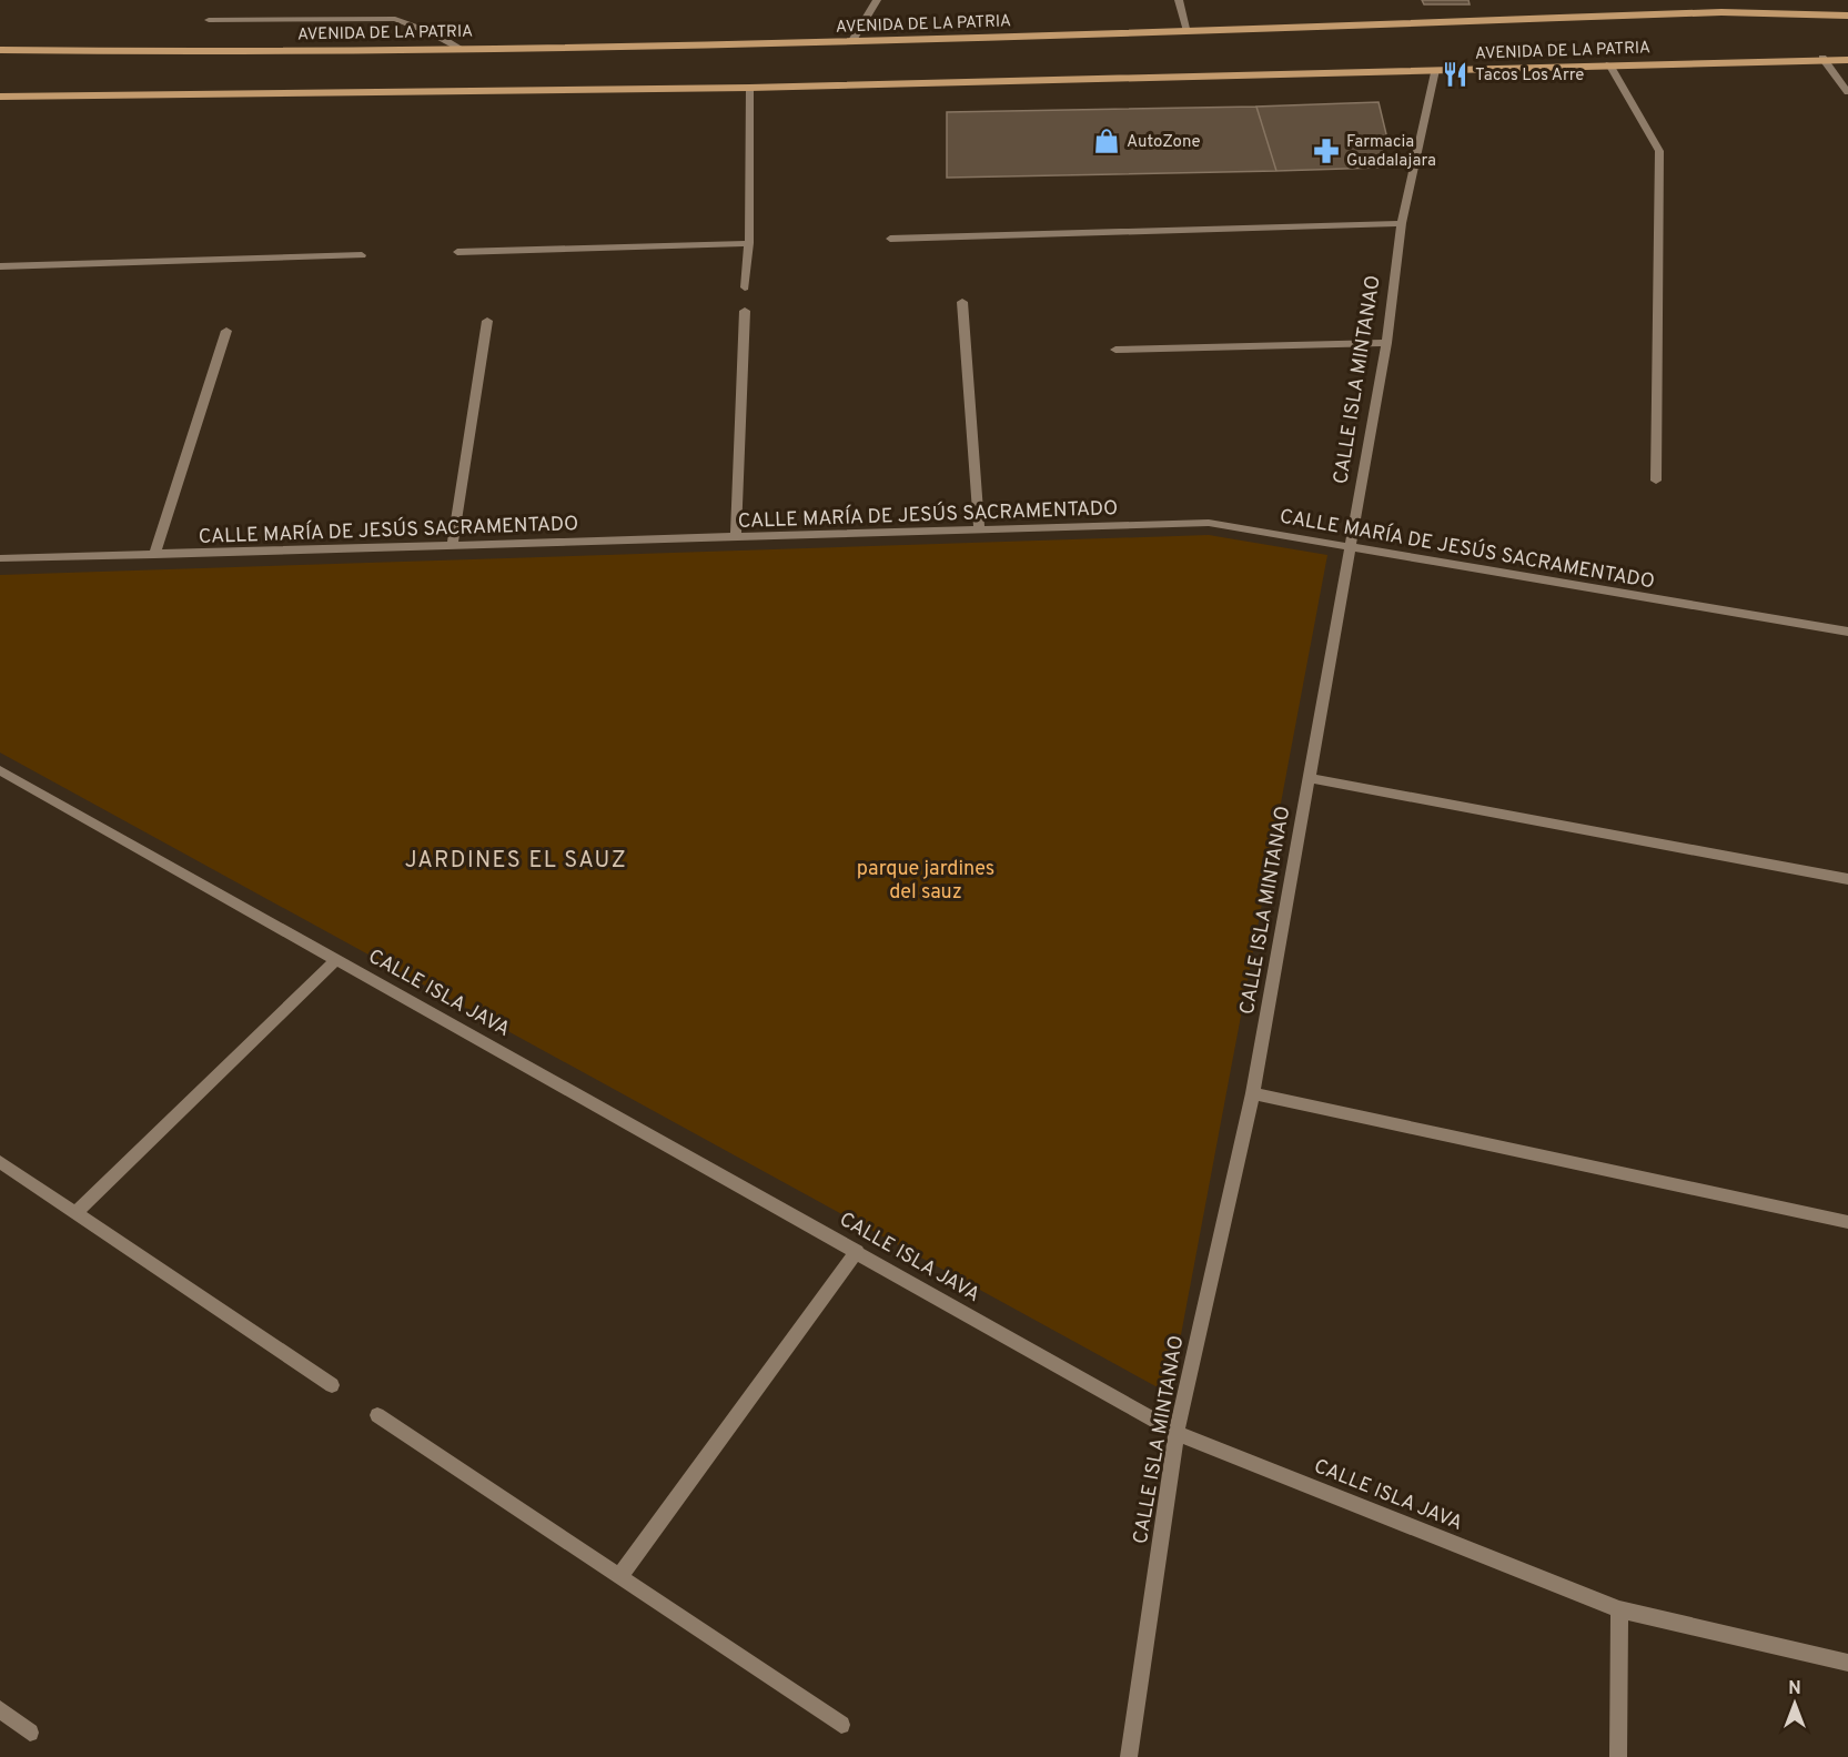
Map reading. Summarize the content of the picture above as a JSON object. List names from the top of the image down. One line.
{"streets":{"main road":["AVENIDA DE LA PATRIA"],"street":["CALLE ISLA MINTANAO","CALLE MARÍA DE JESÚS SACRAMENTADO","CALLE ISLA JAVA"]},"crossings":[["AVENIDA DE LA PATRIA","CALLE ISLA MINTANAO"],["CALLE ISLA MINTANAO","CALLE MARÍA DE JESÚS SACRAMENTADO"],["CALLE ISLA MINTANAO","CALLE ISLA JAVA"]],"districts":["JARDINES EL SAUZ"],"parks":["parque jardines del sauz"],"places":{"restaurant":["Tacos Los Arre"],"shop":["AutoZone"],"pharmacy":["Farmacia Guadalajara"]},"north":"top"}
